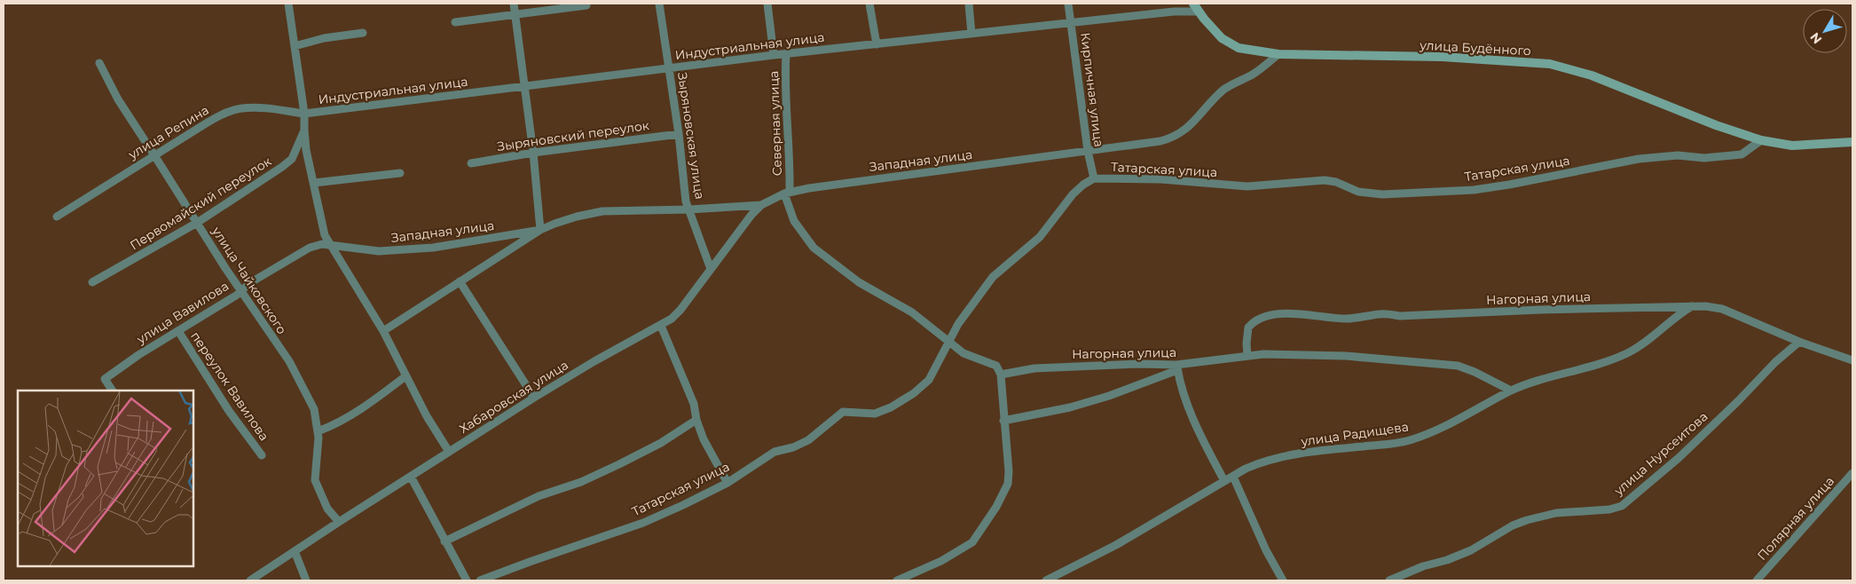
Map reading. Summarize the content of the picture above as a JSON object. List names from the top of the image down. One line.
{"streets":{"street":["Индустриальная улица","улица Будённого","Кирпичная улица","Северная улица","улица Репина","Зыряновский переулок","Зыряновская улица","Западная улица","Татарская улица","Первомайский переулок","улица Чайковского","Нагорная улица","улица Вавилова","переулок Вавилова","Хабаровская улица","улица Радищева","улица Нурсеитова","Полярная улица"]},"crossings":[["Индустриальная улица","улица Будённого"],["Индустриальная улица","Кирпичная улица"],["Индустриальная улица","Северная улица"],["Индустриальная улица","улица Репина"],["Индустриальная улица","Зыряновская улица"],["улица Будённого","Западная улица"],["улица Будённого","Татарская улица"],["Кирпичная улица","Западная улица"],["Кирпичная улица","Татарская улица"],["Северная улица","Западная улица"],["улица Репина","улица Чайковского"],["Зыряновский переулок","Зыряновская улица"],["Зыряновская улица","Западная улица"],["Зыряновская улица","Хабаровская улица"],["Западная улица","улица Вавилова"],["Западная улица","Хабаровская улица"],["Первомайский переулок","улица Чайковского"],["улица Чайковского","улица Вавилова"],["улица Чайковского","Хабаровская улица"],["Нагорная улица","улица Радищева"],["Нагорная улица","улица Нурсеитова"],["улица Вавилова","переулок Вавилова"]],"north":"bottom left"}
